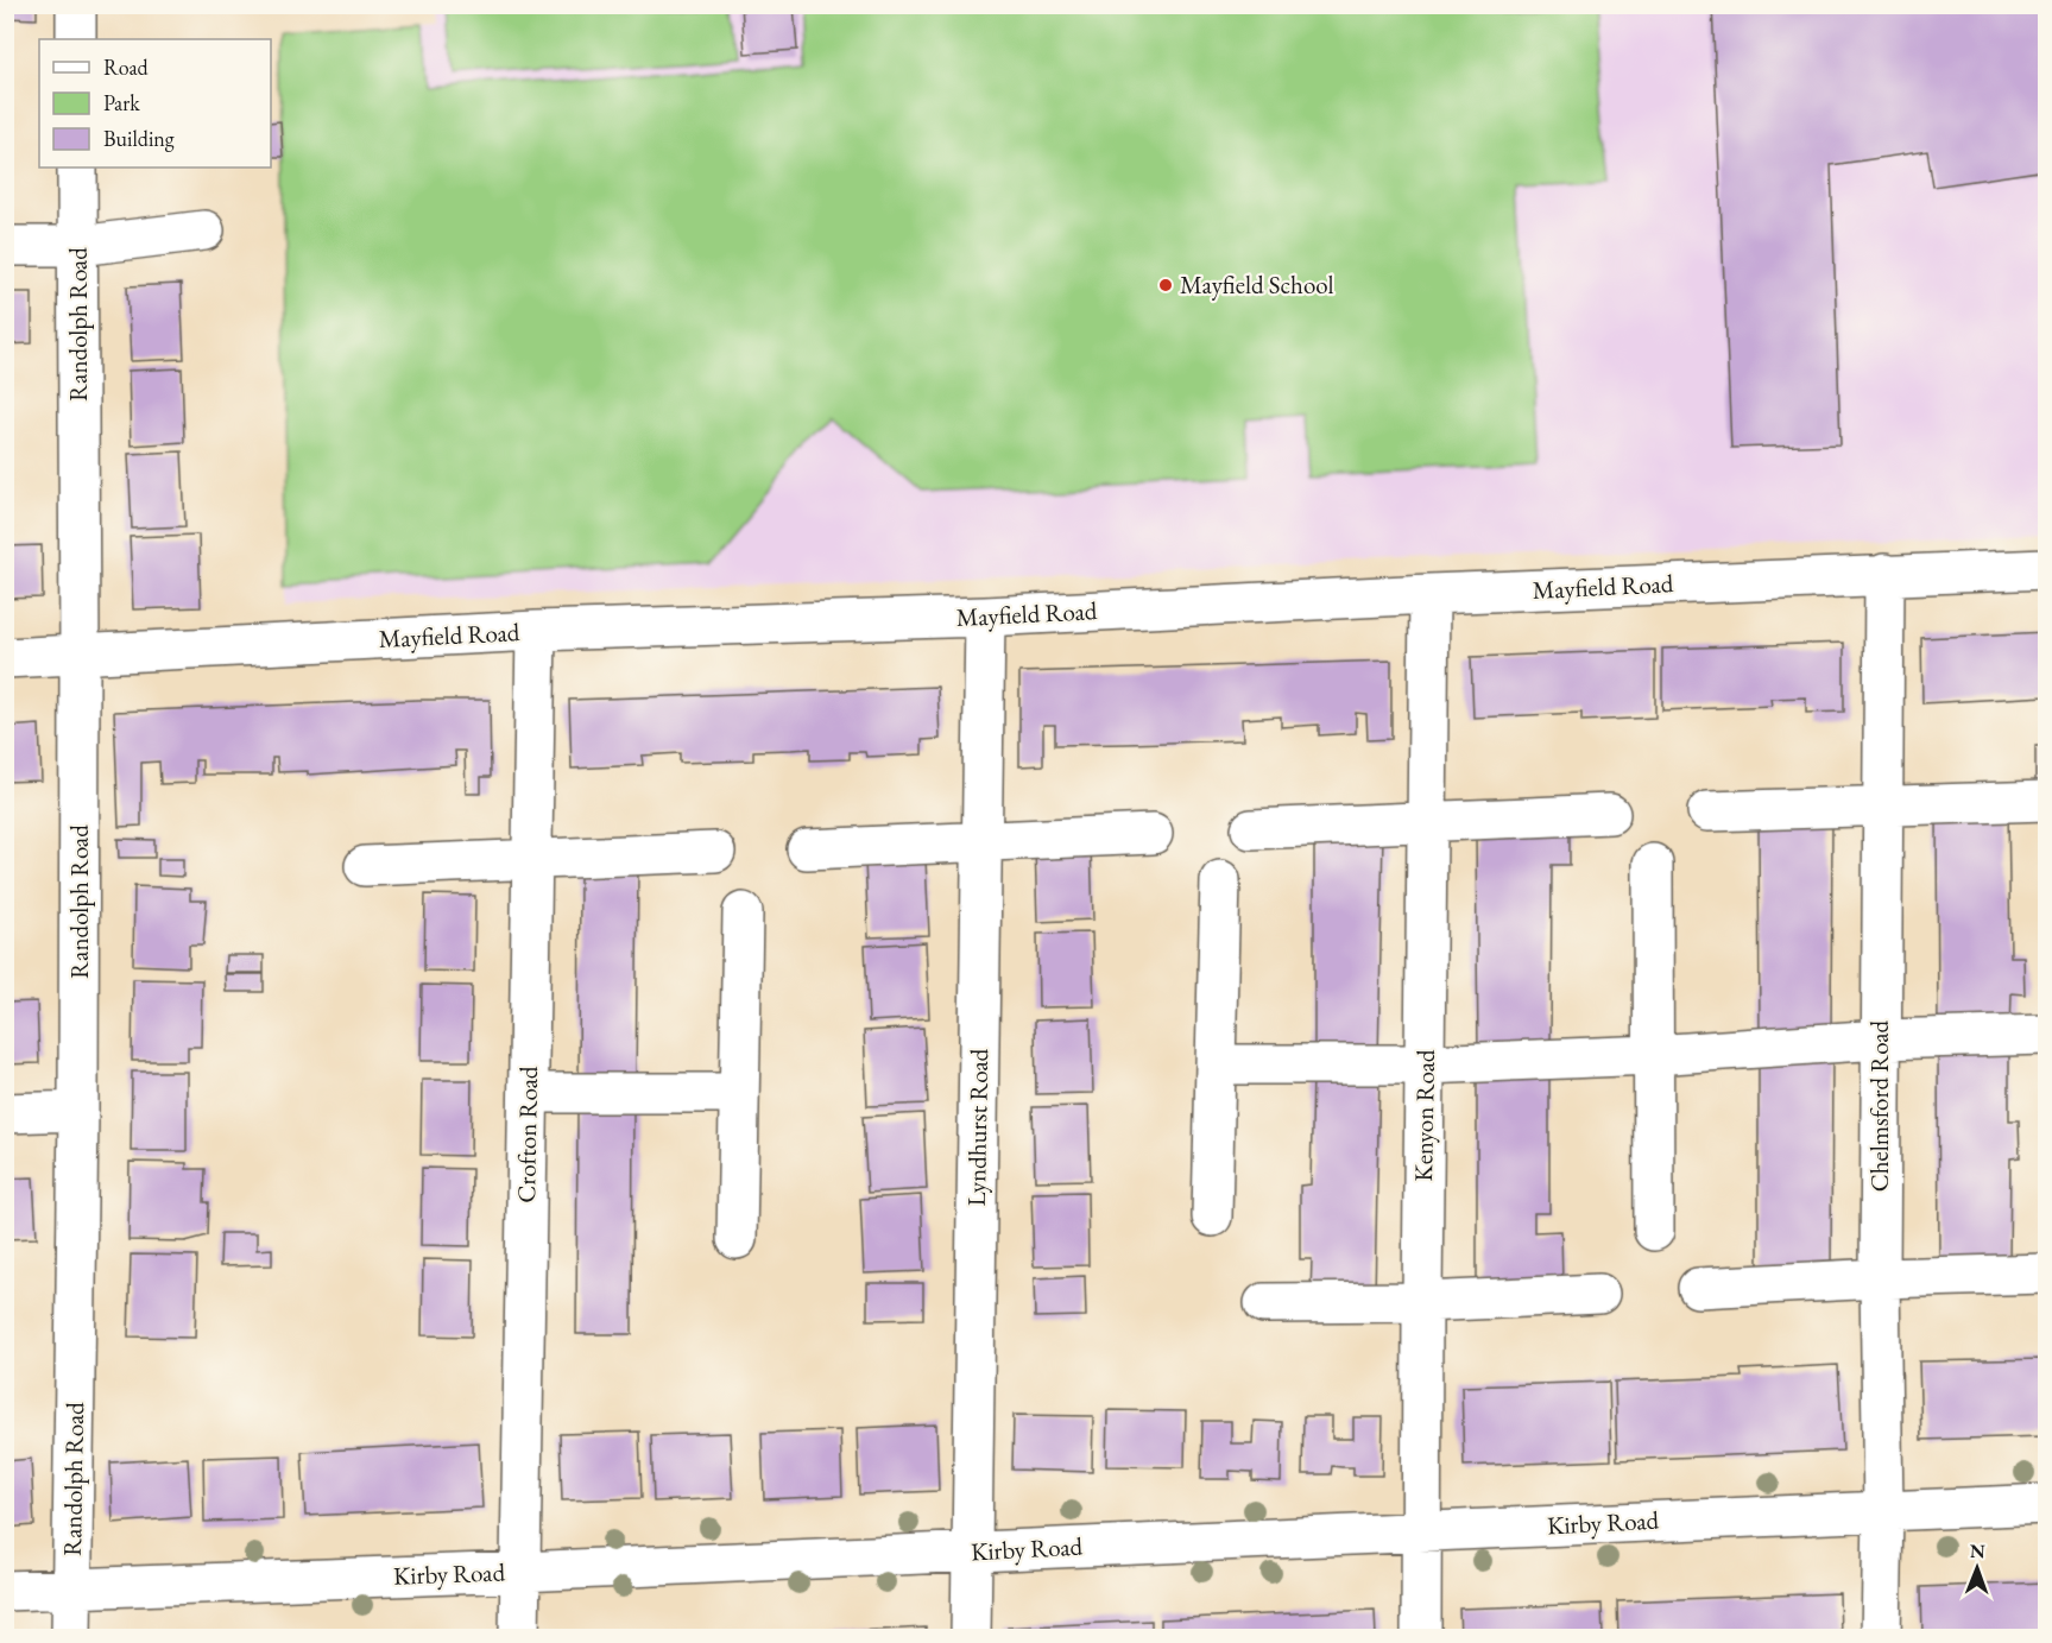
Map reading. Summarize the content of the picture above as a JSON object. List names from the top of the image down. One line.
{"streets":{"street":["Randolph Road","Mayfield Road","Chelmsford Road","Kenyon Road","Lyndhurst Road","Crofton Road","Kirby Road"]},"crossings":[["Randolph Road","Mayfield Road"],["Randolph Road","Kirby Road"],["Mayfield Road","Chelmsford Road"],["Mayfield Road","Kenyon Road"],["Mayfield Road","Lyndhurst Road"],["Mayfield Road","Crofton Road"],["Chelmsford Road","Kirby Road"],["Kenyon Road","Kirby Road"],["Lyndhurst Road","Kirby Road"],["Crofton Road","Kirby Road"]],"places":["Mayfield School"],"legend":["Road","Park","Building"],"north":"top"}
